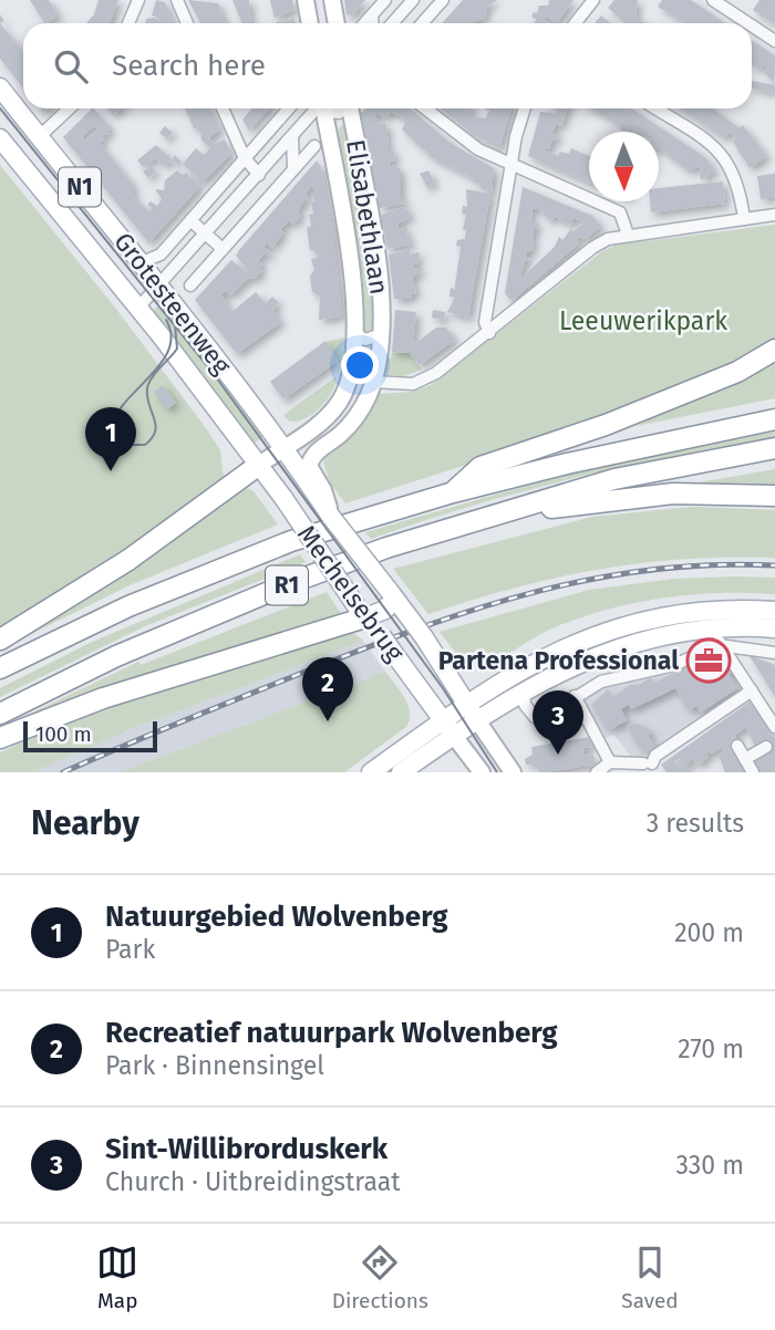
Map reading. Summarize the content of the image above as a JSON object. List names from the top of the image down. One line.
{"streets":{"highway":["R1"],"main road":["N1","Elisabethlaan","Grotesteenweg","Mechelsebrug"]},"crossings":[["N1","Mechelsebrug"],["Elisabethlaan","Grotesteenweg"],["Elisabethlaan","Mechelsebrug"],["Grotesteenweg","Mechelsebrug"]],"parks":["Leeuwerikpark"],"places":{"office":["Partena Professional"]},"scale_bar":"100 m","north":"bottom","page":{"search":"Search here","pins":["1","2","3"],"scale":"100 m","heading":["Nearby","3 results"],"list":[{"mark":"1","name":"Natuurgebied Wolvenberg","note":"Park","value":"200 m"},{"mark":"2","name":"Recreatief natuurpark Wolvenberg","note":"Park · Binnensingel","value":"270 m"},{"mark":"3","name":"Sint-Willibrorduskerk","note":"Church · Uitbreidingstraat","value":"330 m"}],"nav":["Map","Directions","Saved"]}}
